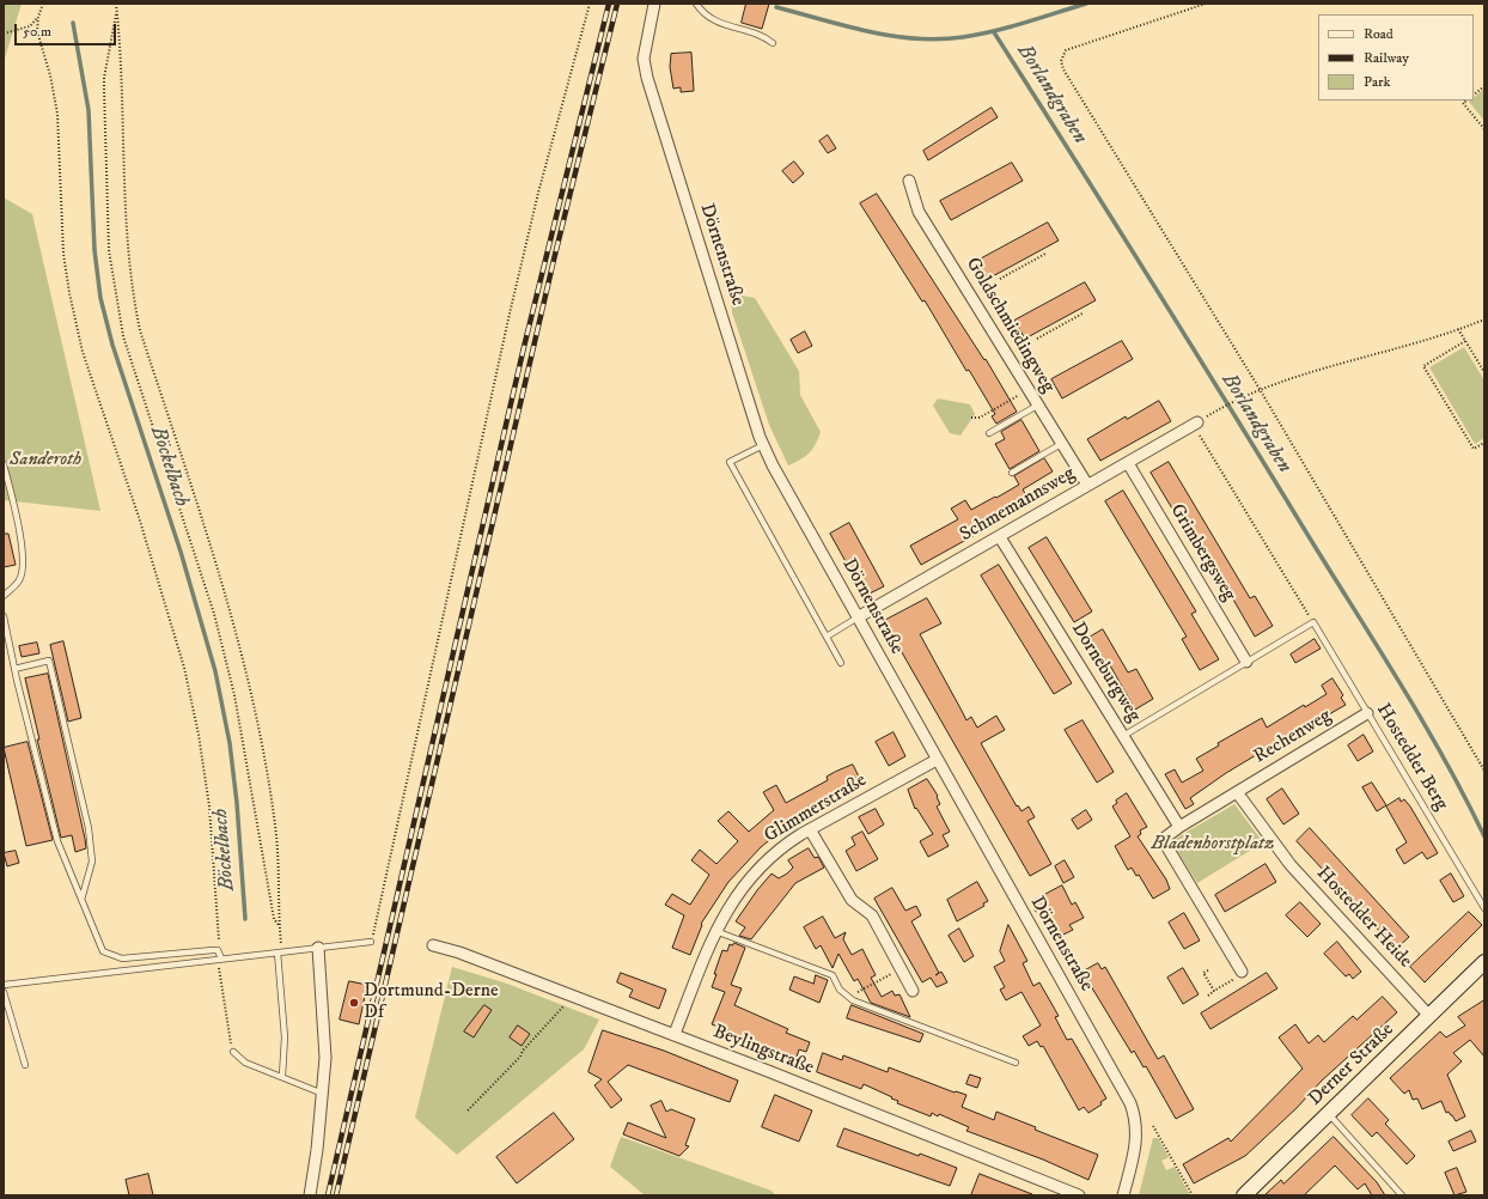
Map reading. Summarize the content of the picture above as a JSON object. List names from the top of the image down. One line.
{"streets":{"main road":["Derner Straße"],"street":["Dörnenstraße","Goldschmiedingweg","Schmemannsweg","Grimbergsweg","Dorneburgweg","Rechenweg","Glimmerstraße","Hostedder Heide","Beylingstraße"],"lane":["Hostedder Berg"]},"crossings":[["Dörnenstraße","Schmemannsweg"],["Dörnenstraße","Glimmerstraße"],["Goldschmiedingweg","Schmemannsweg"],["Schmemannsweg","Grimbergsweg"],["Schmemannsweg","Dorneburgweg"],["Rechenweg","Hostedder Berg"],["Rechenweg","Hostedder Heide"],["Glimmerstraße","Beylingstraße"],["Hostedder Heide","Derner Straße"]],"water":["Borlandgraben","Böckelbach"],"parks":["Sanderoth","Bladenhorstplatz"],"places":["Dortmund-Derne Df"],"legend":["Road","Railway","Park"],"scale_bar":"50 m"}
